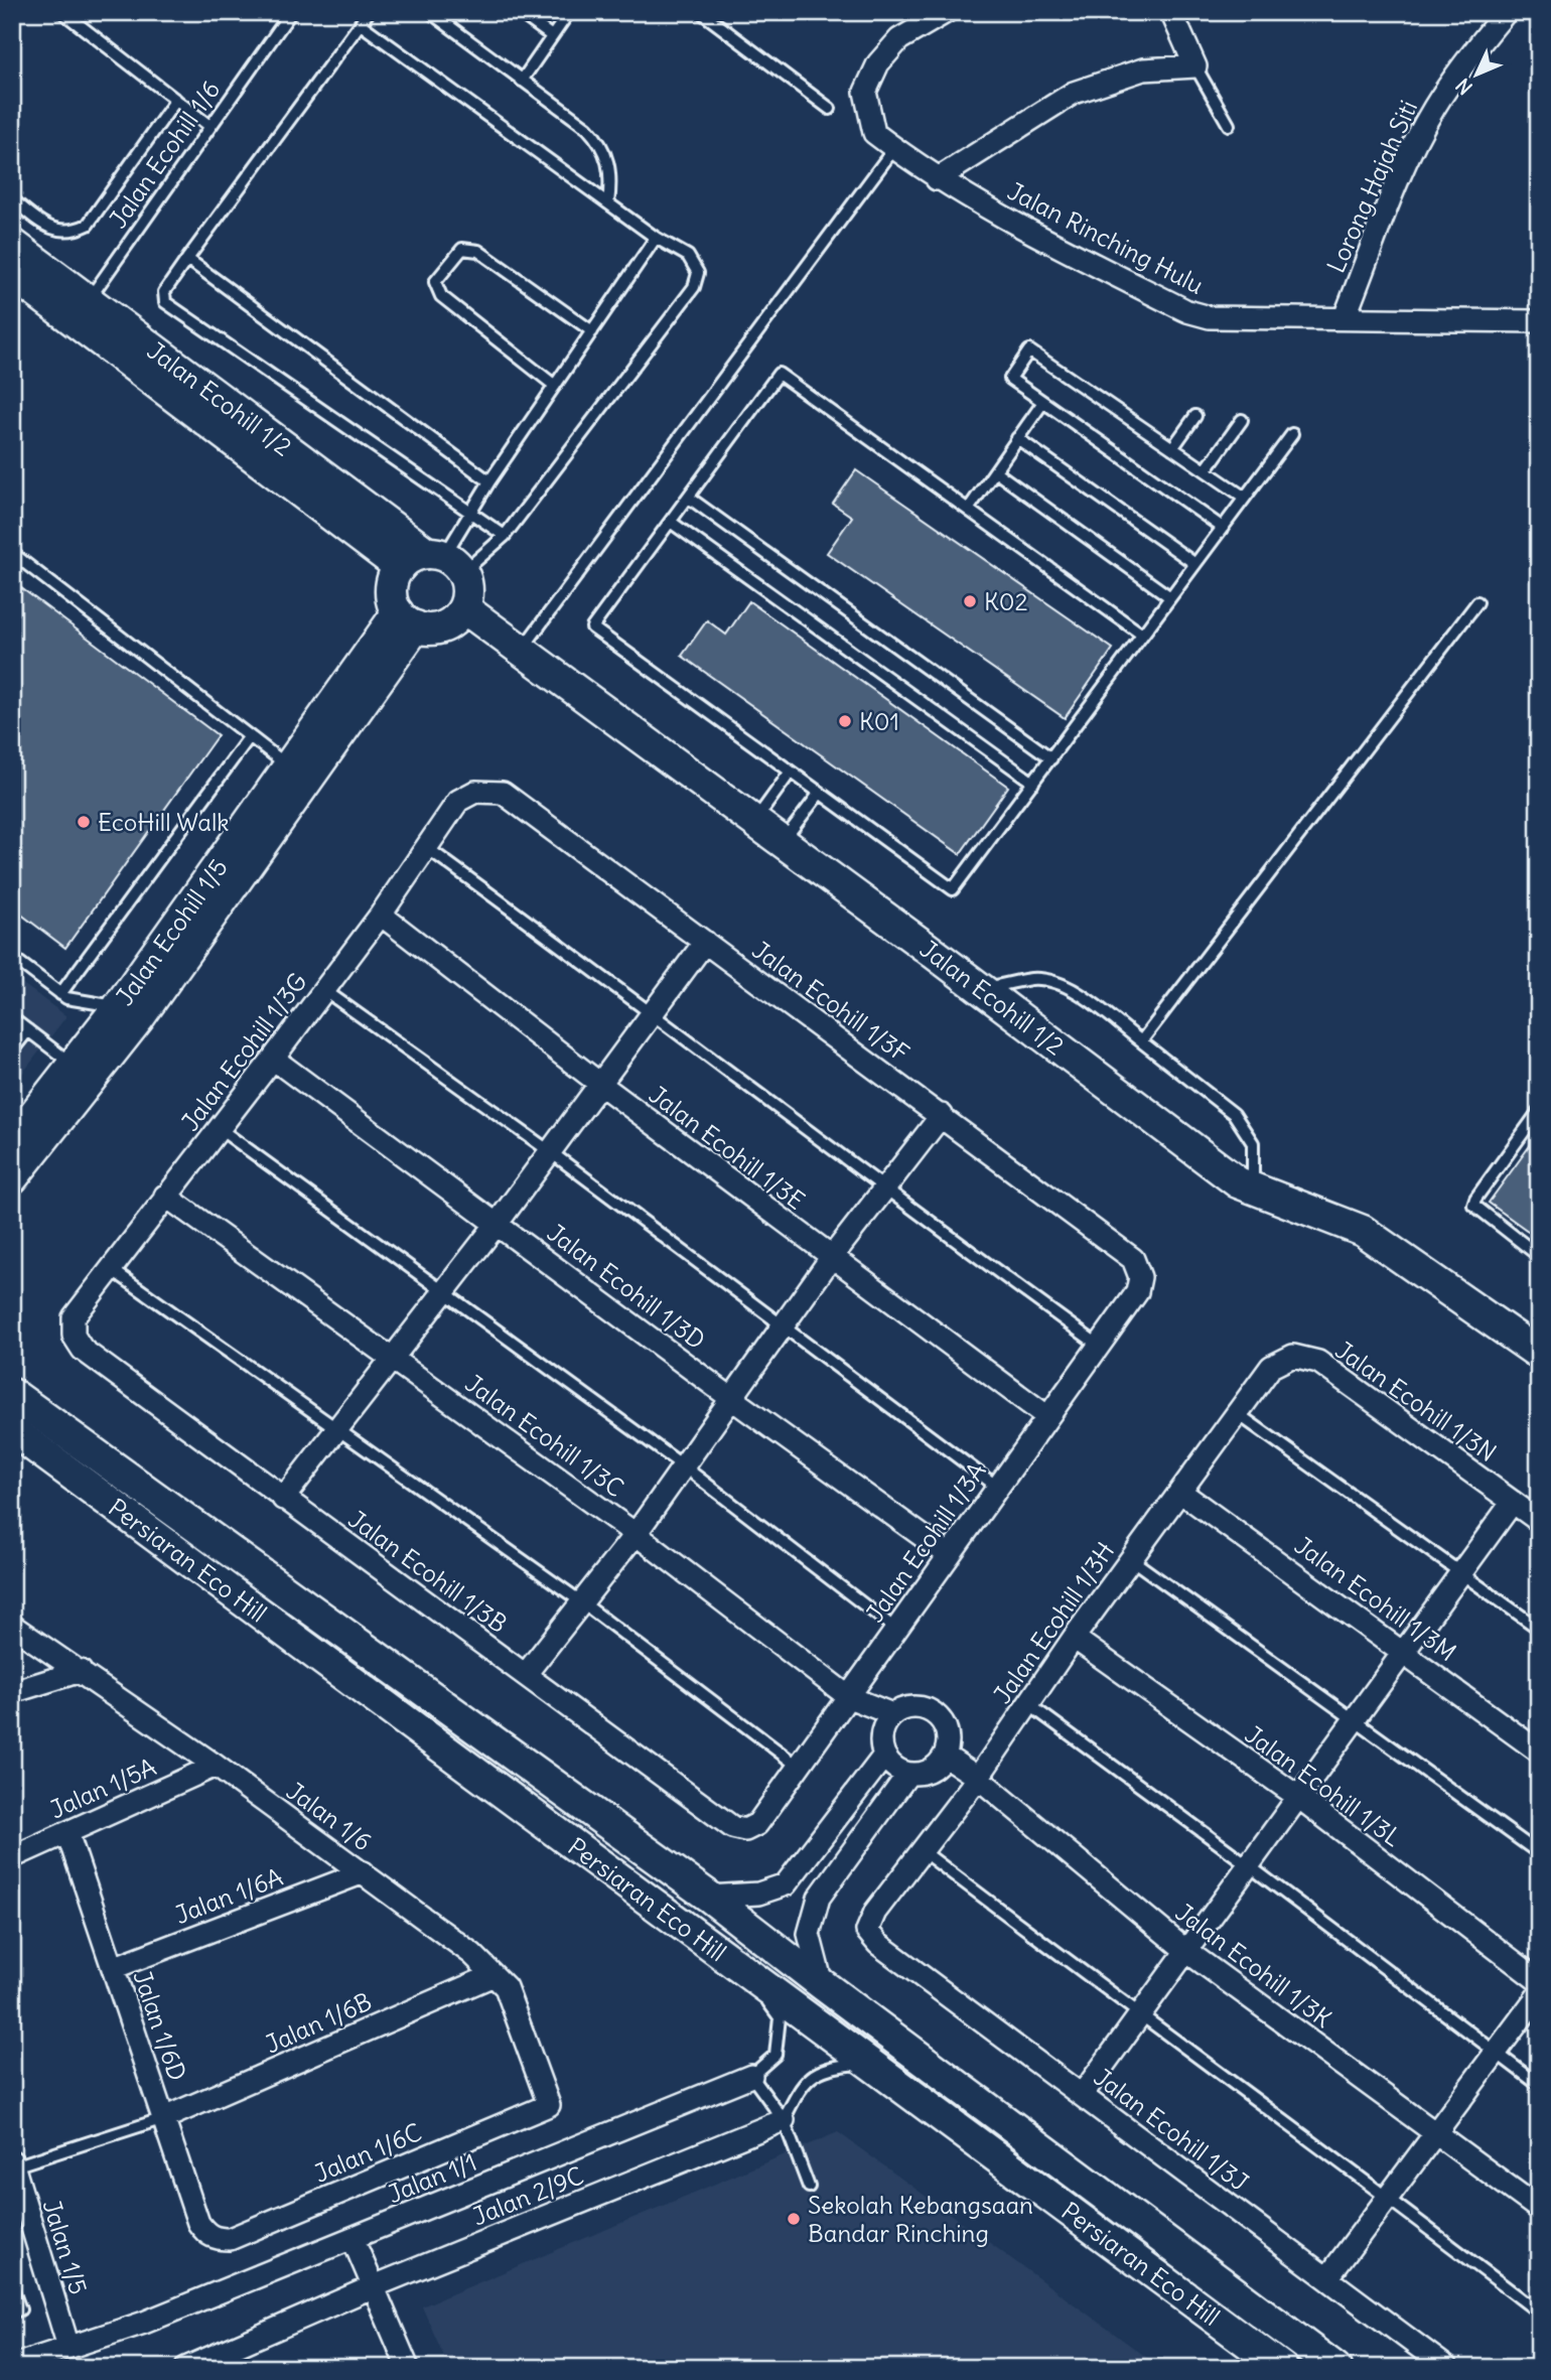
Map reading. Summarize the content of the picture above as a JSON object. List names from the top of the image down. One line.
{"streets":{"street":["Lorong Hajah Siti","Jalan Rinching Hulu","Jalan Ecohill 1/2","Jalan Ecohill 1/5","Jalan Ecohill 1/3F","Jalan Ecohill 1/3G","Jalan Ecohill 1/3E","Jalan Ecohill 1/3D","Jalan Ecohill 1/3N","Jalan Ecohill 1/3C","Jalan Ecohill 1/3A","Persiaran Eco Hill","Jalan Ecohill 1/3B","Jalan Ecohill 1/3M","Jalan Ecohill 1/3H","Jalan Ecohill 1/3L","Jalan 1/5A","Jalan 1/6","Jalan 1/6A","Jalan Ecohill 1/3K","Jalan 1/6B","Jalan 1/6D","Jalan Ecohill 1/3J","Jalan 1/6C","Jalan 1/1","Jalan 2/9C","Jalan 1/5"],"lane":["Jalan Ecohill 1/6"]},"crossings":[["Jalan Ecohill 1/6","Jalan Ecohill 1/2"],["Lorong Hajah Siti","Jalan Rinching Hulu"],["Jalan Ecohill 1/2","Jalan Ecohill 1/5"],["Jalan Ecohill 1/3F","Jalan Ecohill 1/3G"],["Jalan Ecohill 1/3F","Jalan Ecohill 1/3A"],["Jalan Ecohill 1/3G","Jalan Ecohill 1/3E"],["Jalan Ecohill 1/3G","Jalan Ecohill 1/3D"],["Jalan Ecohill 1/3G","Jalan Ecohill 1/3C"],["Jalan Ecohill 1/3G","Jalan Ecohill 1/3B"],["Jalan Ecohill 1/3E","Jalan Ecohill 1/3A"],["Jalan Ecohill 1/3D","Jalan Ecohill 1/3A"],["Jalan Ecohill 1/3N","Jalan Ecohill 1/3H"],["Jalan Ecohill 1/3C","Jalan Ecohill 1/3A"],["Jalan Ecohill 1/3C","Jalan Ecohill 1/3K"],["Jalan Ecohill 1/3A","Jalan Ecohill 1/3B"],["Persiaran Eco Hill","Jalan 1/1"],["Jalan Ecohill 1/3M","Jalan Ecohill 1/3H"],["Jalan Ecohill 1/3H","Jalan Ecohill 1/3L"],["Jalan Ecohill 1/3H","Jalan Ecohill 1/3K"],["Jalan Ecohill 1/3H","Jalan Ecohill 1/3J"],["Jalan 1/5A","Jalan 1/6"],["Jalan 1/5A","Jalan 1/6D"],["Jalan 1/6","Jalan 1/6A"],["Jalan 1/6","Jalan 1/6B"],["Jalan 1/6","Jalan 1/6C"],["Jalan 1/6A","Jalan 1/6D"],["Jalan 1/6B","Jalan 1/6D"],["Jalan 1/6D","Jalan 1/6C"],["Jalan 1/1","Jalan 1/5"]],"places":["K02","K01","EcoHill Walk","Sekolah Kebangsaan Bandar Rinching"],"north":"bottom left"}
